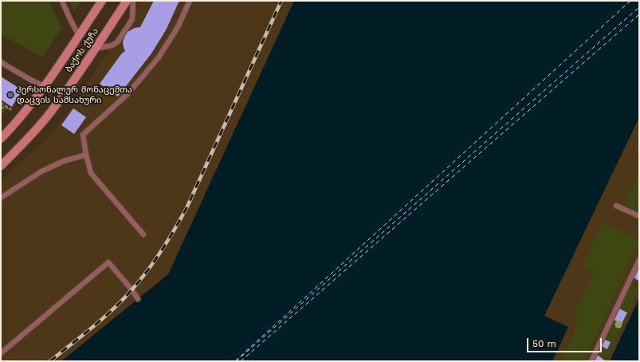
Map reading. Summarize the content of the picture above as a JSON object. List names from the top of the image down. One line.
{"streets":{"main road":["ბაქოს ქუჩა"]},"places":["პერსონალურ მონაცემთა დაცვის სამსახური"],"scale_bar":"50 m"}
